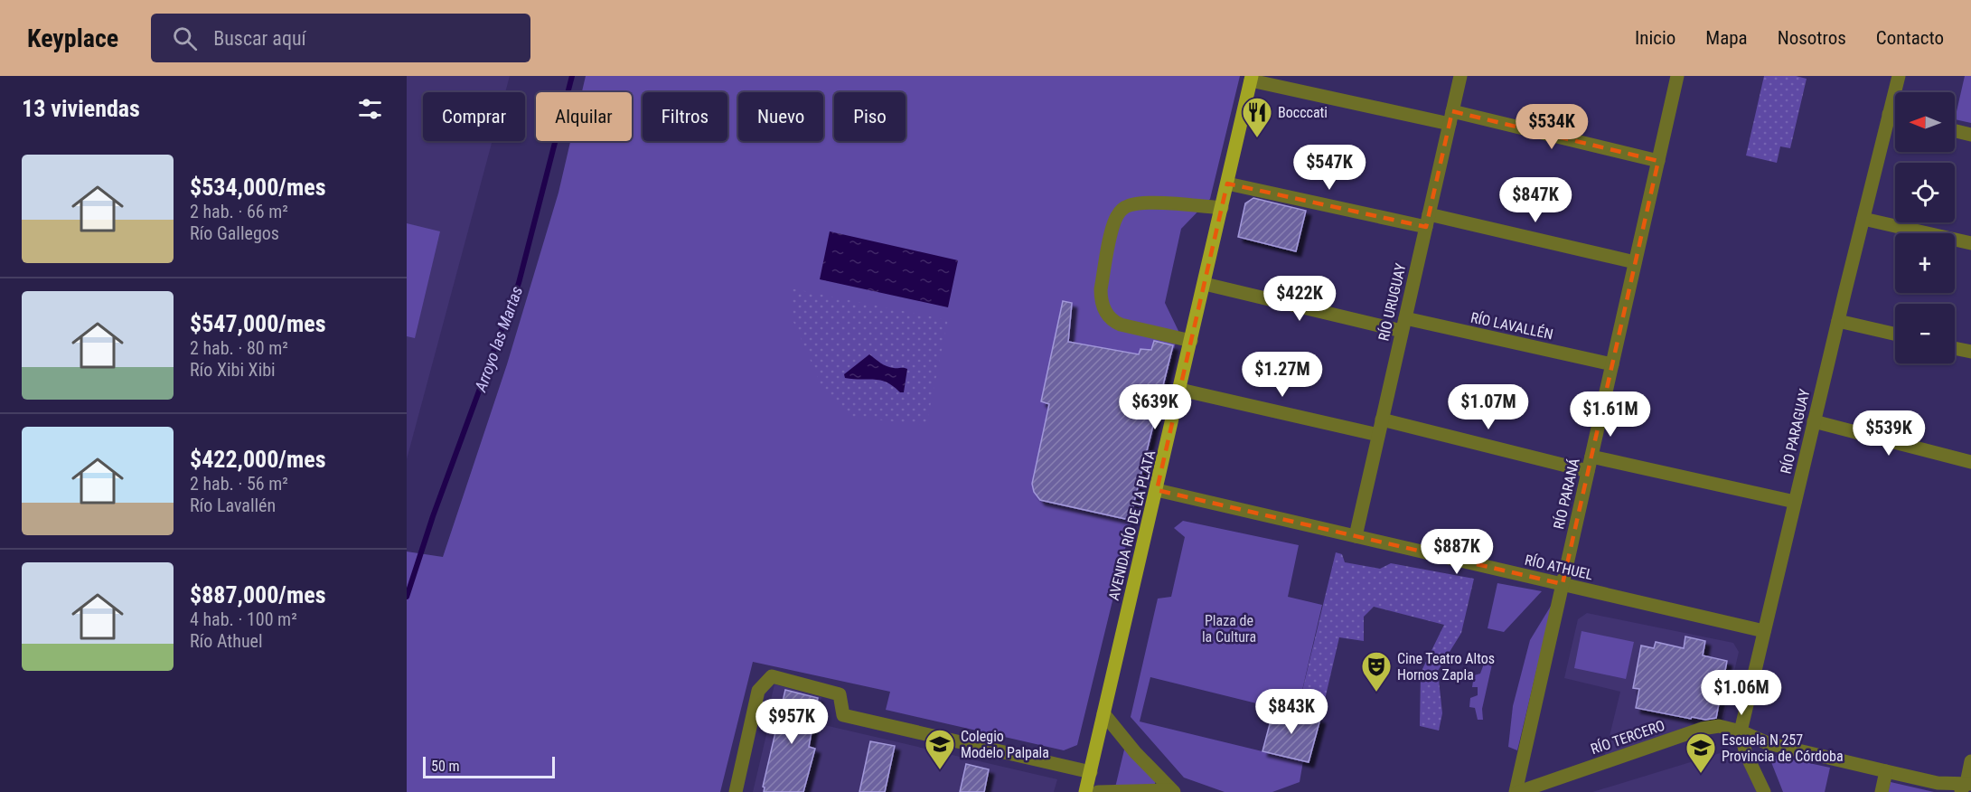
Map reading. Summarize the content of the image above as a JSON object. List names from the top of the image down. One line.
{"streets":{"main road":["AVENIDA RÍO DE LA PLATA"],"street":["RÍO URUGUAY","RÍO LAVALLÉN","RÍO PARAGUAY","RÍO PARANÁ","RÍO ATHUEL","RÍO TERCERO"]},"crossings":[["RÍO URUGUAY","RÍO LAVALLÉN"],["RÍO URUGUAY","RÍO ATHUEL"],["RÍO LAVALLÉN","RÍO PARANÁ"],["RÍO LAVALLÉN","AVENIDA RÍO DE LA PLATA"],["RÍO PARAGUAY","RÍO ATHUEL"],["RÍO PARAGUAY","RÍO TERCERO"],["RÍO PARANÁ","RÍO ATHUEL"],["RÍO PARANÁ","RÍO TERCERO"],["AVENIDA RÍO DE LA PLATA","RÍO ATHUEL"]],"water":["Arroyo las Martas"],"parks":["Plaza de la Cultura"],"places":{"restaurant":["Bocccati"],"theatre":["Cine Teatro Altos Hornos Zapla"],"school or university":["Colegio Modelo Palpala","Escuela N 257 Provincia de Córdoba"]},"scale_bar":"50 m","north":"left","page":{"header":"Keyplace","search":"Buscar aquí","nav":["Inicio","Mapa","Nosotros","Contacto"],"heading":"13 viviendas","map_buttons":["+","−"],"chip":["Comprar","Alquilar","Filtros","Nuevo","Piso"],"price":["$534K","$547K","$847K","$422K","$1.27M","$639K","$1.07M","$1.61M","$539K","$887K","$1.06M","$843K","$957K"],"list":[{"name":"$534,000/mes","note":"2 hab. · 66 m² · Río Gallegos"},{"name":"$547,000/mes","note":"2 hab. · 80 m² · Río Xibi Xibi"},{"name":"$422,000/mes","note":"2 hab. · 56 m² · Río Lavallén"},{"name":"$887,000/mes","note":"4 hab. · 100 m² · Río Athuel"}],"scale":"50 m"}}
